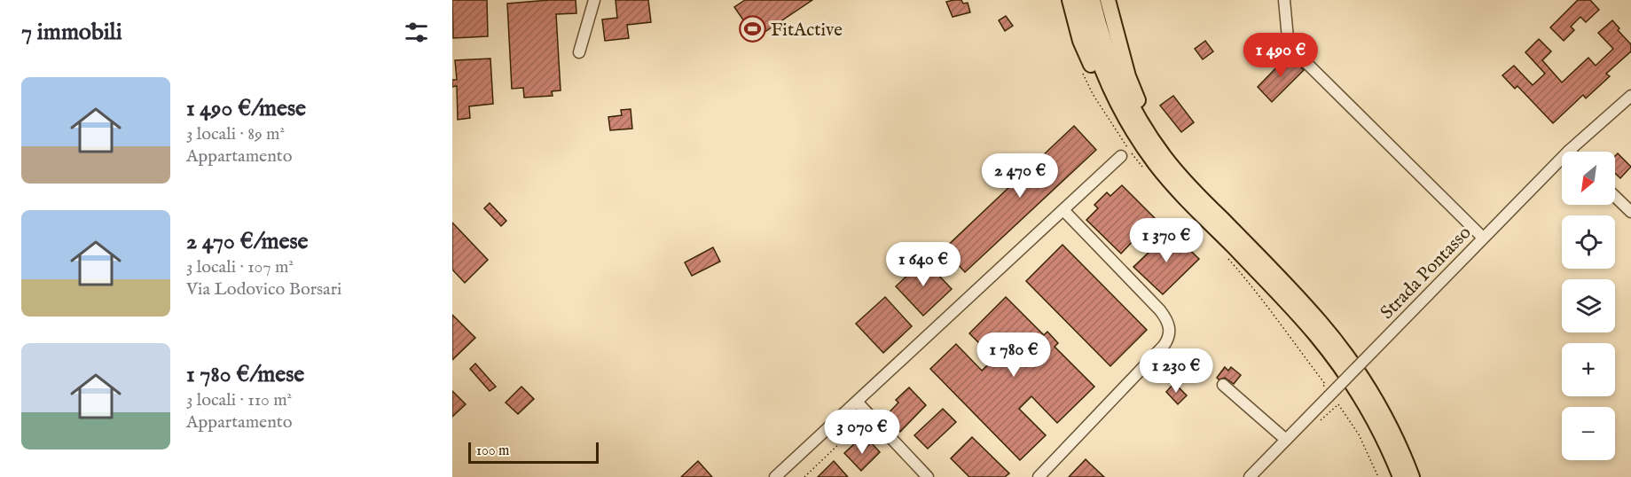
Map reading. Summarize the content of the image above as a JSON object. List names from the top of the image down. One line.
{"streets":{"street":["Strada Pontasso"]},"places":{"sports":["FitActive"]},"scale_bar":"100 m","north":"bottom left","page":{"heading":"7 immobili","price":["1 490 €","2 470 €","1 370 €","1 640 €","1 780 €","1 230 €","3 070 €"],"list":[{"name":"1 490 €/mese","note":"3 locali · 89 m² · Appartamento"},{"name":"2 470 €/mese","note":"3 locali · 107 m² · Via Lodovico Borsari"},{"name":"1 780 €/mese","note":"3 locali · 110 m² · Appartamento"}],"map_buttons":["+","−"],"scale":"100 m"}}
